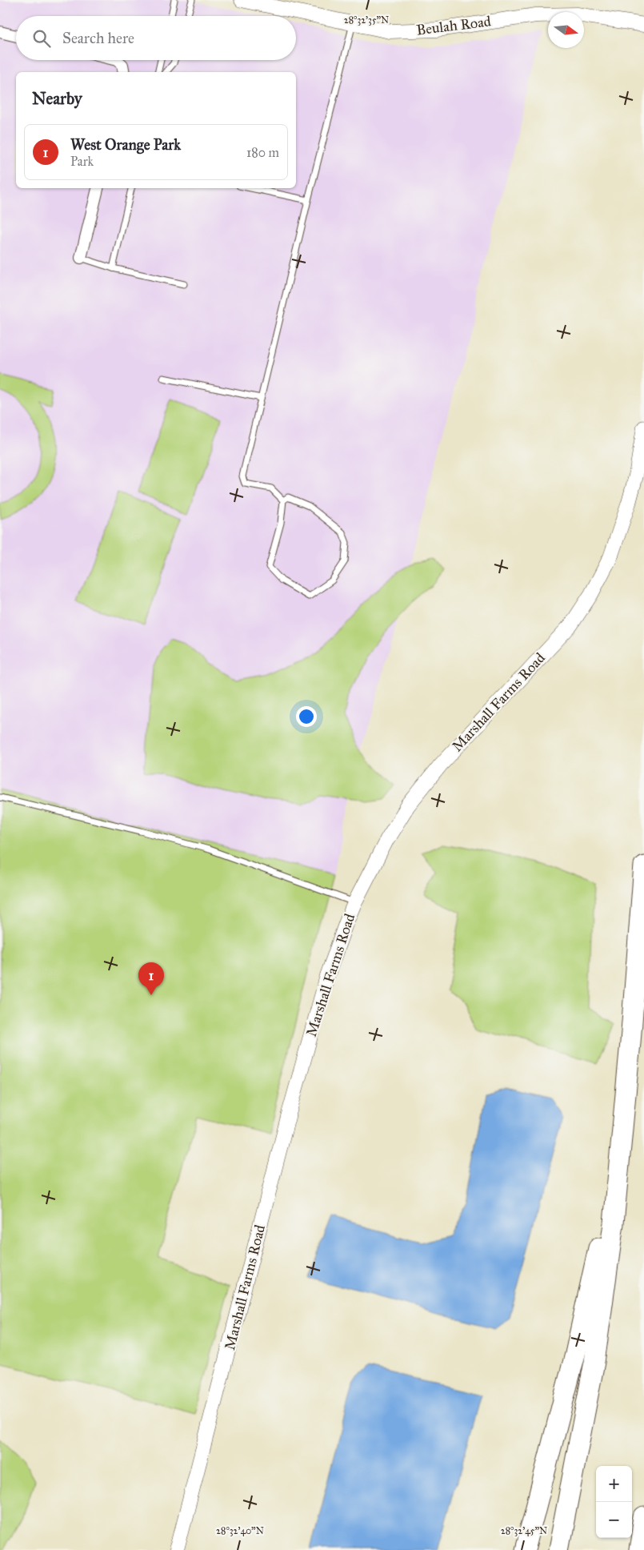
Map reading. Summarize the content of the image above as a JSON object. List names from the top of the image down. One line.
{"streets":{"street":["Beulah Road","Marshall Farms Road"]},"north":"right","page":{"search":"Search here","heading":"Nearby","list":[{"mark":"1","name":"West Orange Park","note":"Park","value":"180 m"}],"pins":"1","map_buttons":["+","−"]},"coordinates":["28°32'35\"N","28°32'40\"N","28°32'45\"N"]}
